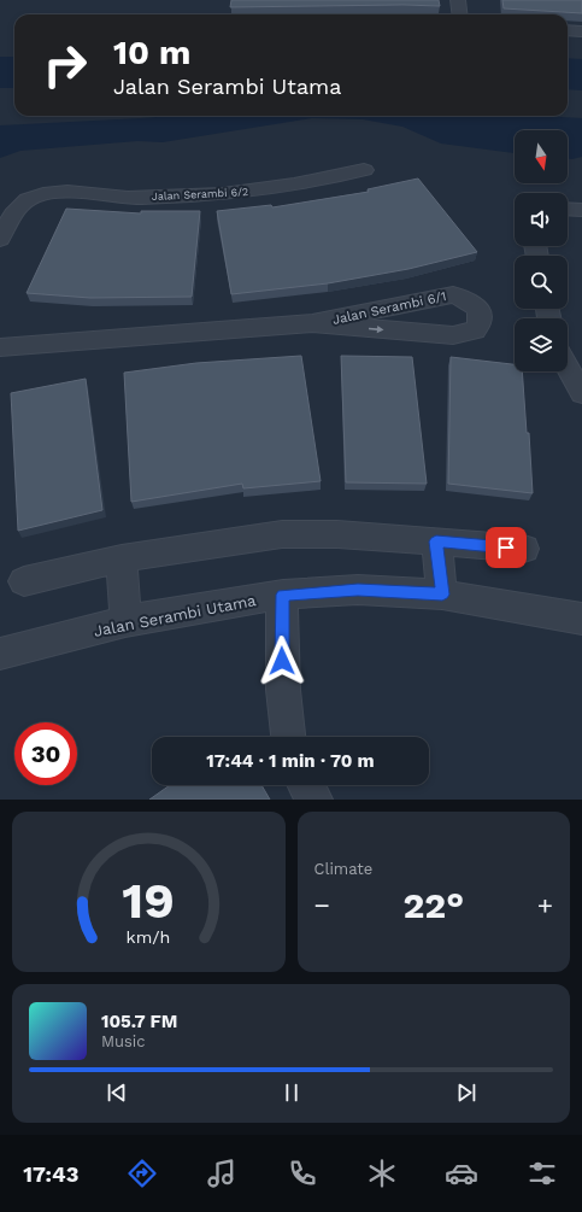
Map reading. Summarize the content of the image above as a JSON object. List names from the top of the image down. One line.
{"streets":{"street":["Jalan Serambi 6/2","Jalan Serambi 6/1","Jalan Serambi Utama"]},"north":"bottom","page":{"turn":["10 m","Jalan Serambi Utama"],"limit":"30","trip":"17:44 · 1 min · 70 m","tile":"Climate","heat":["−","22°","+"],"song":["105.7 FM","Music"],"tabs":"17:43","gauge":["19","km/h"]}}
